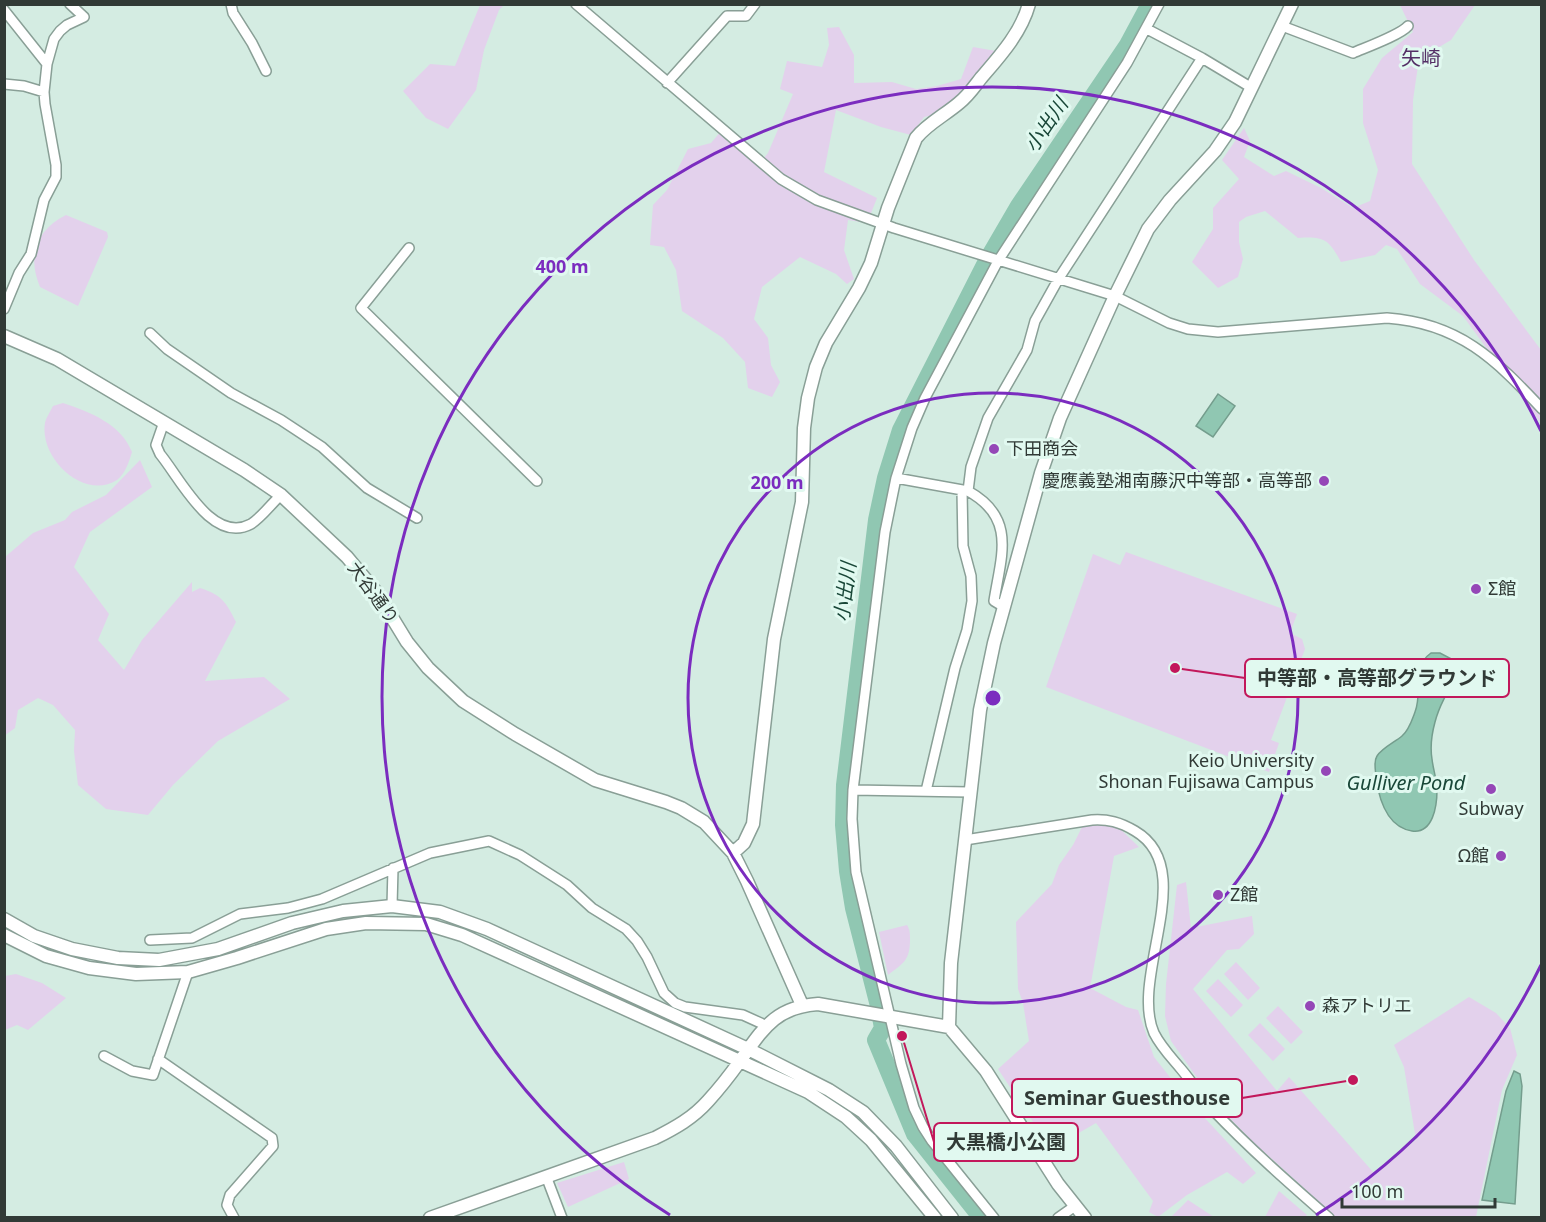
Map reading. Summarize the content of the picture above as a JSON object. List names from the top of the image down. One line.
{"streets":{"street":["大谷通り"]},"districts":["矢崎"],"water":["小出川","Gulliver Pond"],"places":["下田商会","慶應義塾湘南藤沢中等部・高等部","Σ館","中等部・高等部グラウンド","Keio University Shonan Fujisawa Campus","Subway","Ω館","Ζ館","森アトリエ","大黒橋小公園","Seminar Guesthouse"],"scale_bar":"100 m","rings":["400 m","200 m"]}
